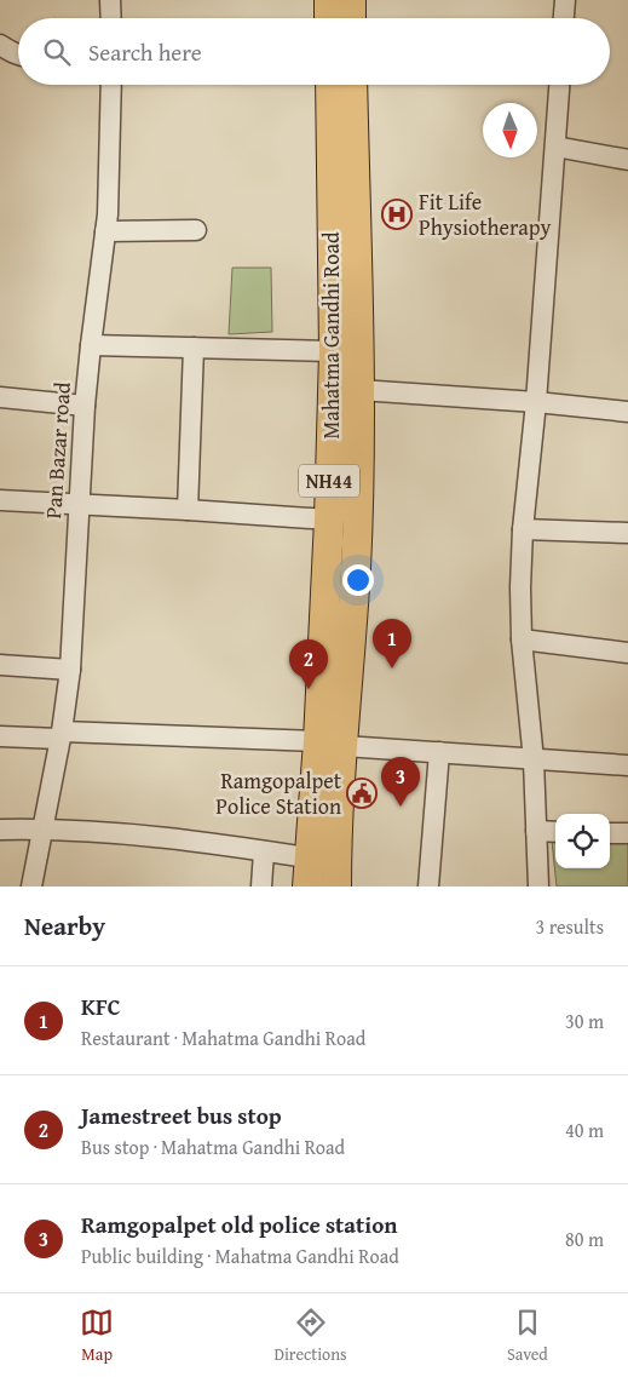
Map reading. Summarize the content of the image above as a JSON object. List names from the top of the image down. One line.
{"streets":{"highway":["Mahatma Gandhi Road","NH44"],"street":["Pan Bazar road"]},"places":{"hospital":["Fit Life Physiotherapy"],"public building":["Ramgopalpet Police Station"]},"north":"bottom","page":{"search":"Search here","pins":["1","2","3"],"heading":["Nearby","3 results"],"list":[{"mark":"1","name":"KFC","note":"Restaurant · Mahatma Gandhi Road","value":"30 m"},{"mark":"2","name":"Jamestreet bus stop","note":"Bus stop · Mahatma Gandhi Road","value":"40 m"},{"mark":"3","name":"Ramgopalpet old police station","note":"Public building · Mahatma Gandhi Road","value":"80 m"}],"nav":["Map","Directions","Saved"]}}
